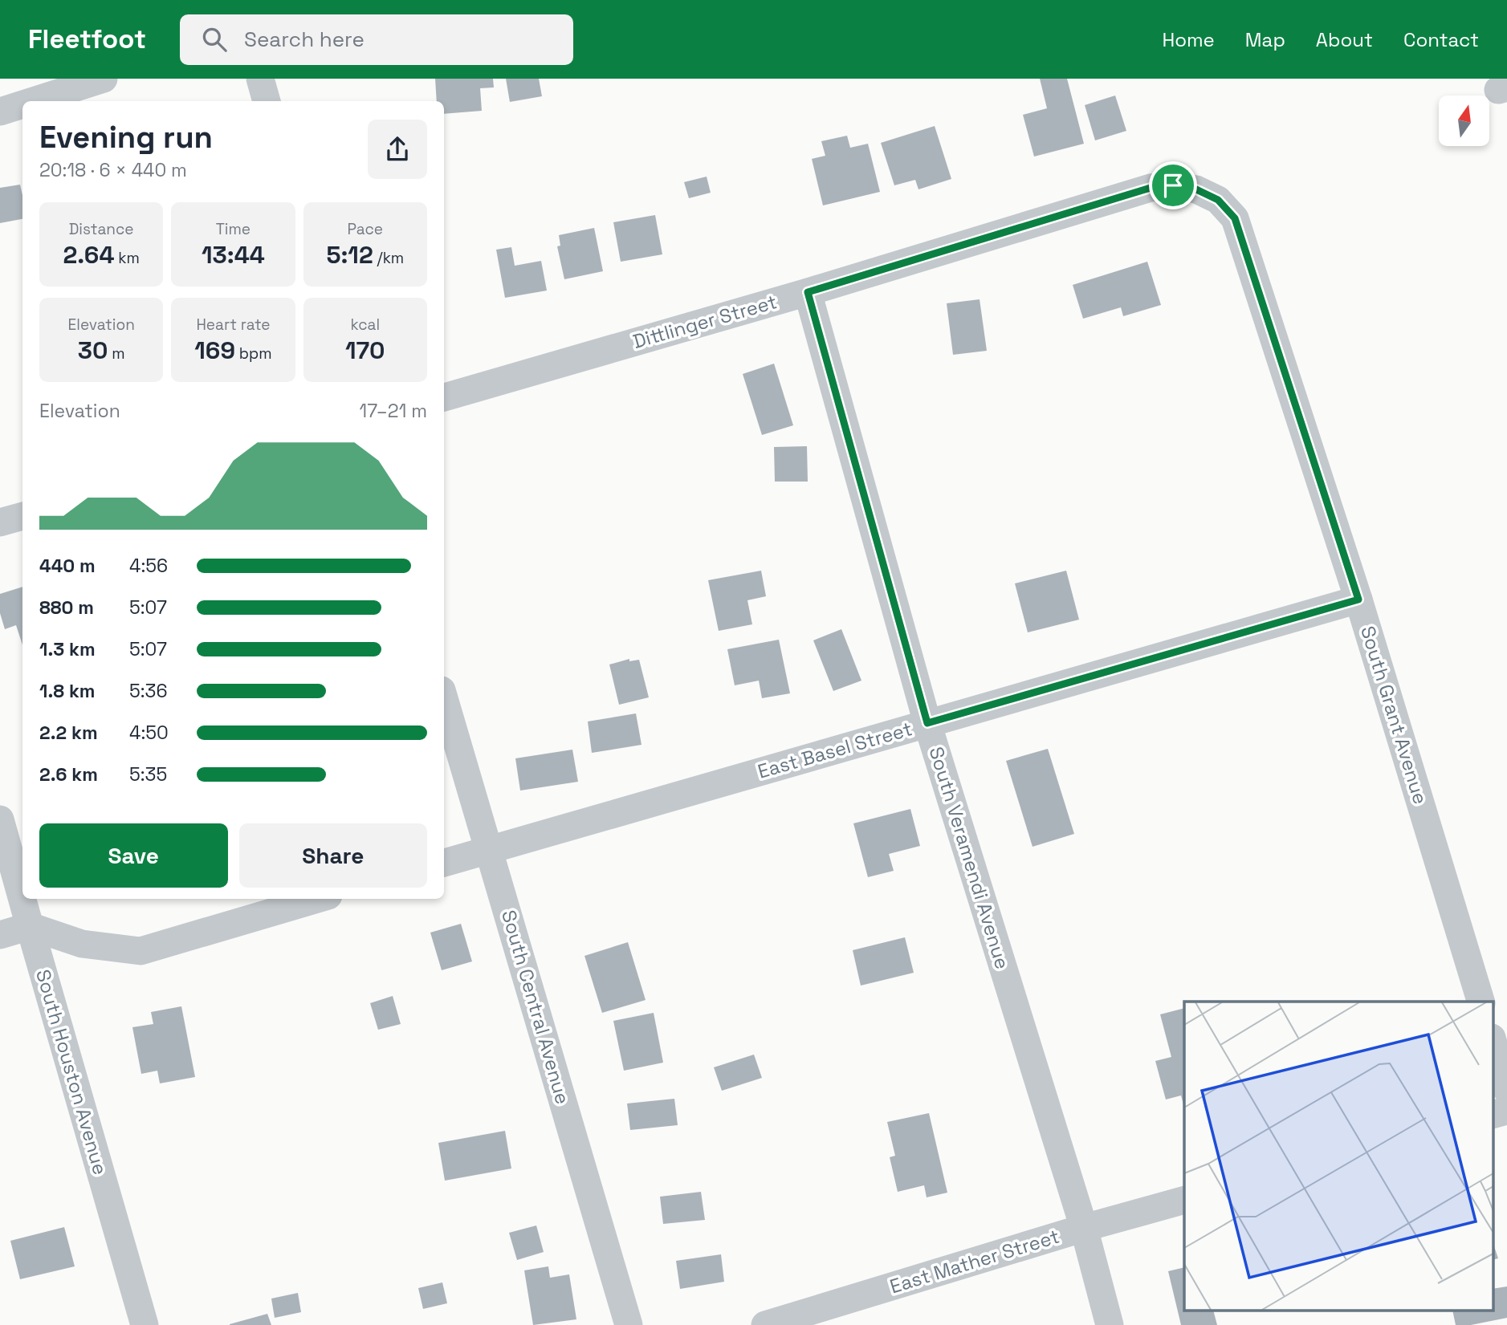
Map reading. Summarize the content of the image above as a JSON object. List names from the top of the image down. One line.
{"streets":{"street":["Dittlinger Street","South Grant Avenue","East Basel Street","South Veramendi Avenue","South Central Avenue","South Houston Avenue","East Mather Street"]},"crossings":[["Dittlinger Street","South Grant Avenue"],["Dittlinger Street","South Veramendi Avenue"],["South Grant Avenue","East Basel Street"],["East Basel Street","South Veramendi Avenue"],["East Basel Street","South Central Avenue"],["South Veramendi Avenue","East Mather Street"]],"north":"top","page":{"header":"Fleetfoot","search":"Search here","nav":["Home","Map","About","Contact"],"heading":["Evening run","20:18 · 6 × 440 m"],"stats":[["Distance","2.64 km"],["Time","13:44"],["Pace","5:12 /km"],["Elevation","30 m"],["Heart rate","169 bpm"],["kcal","170"]],"chart":["Elevation","17–21 m"],"list":[{"name":"440 m","note":"4:56"},{"name":"880 m","note":"5:07"},{"name":"1.3 km","note":"5:07"},{"name":"1.8 km","note":"5:36"},{"name":"2.2 km","note":"4:50"},{"name":"2.6 km","note":"5:35"}],"buttons":["Save","Share"]}}
